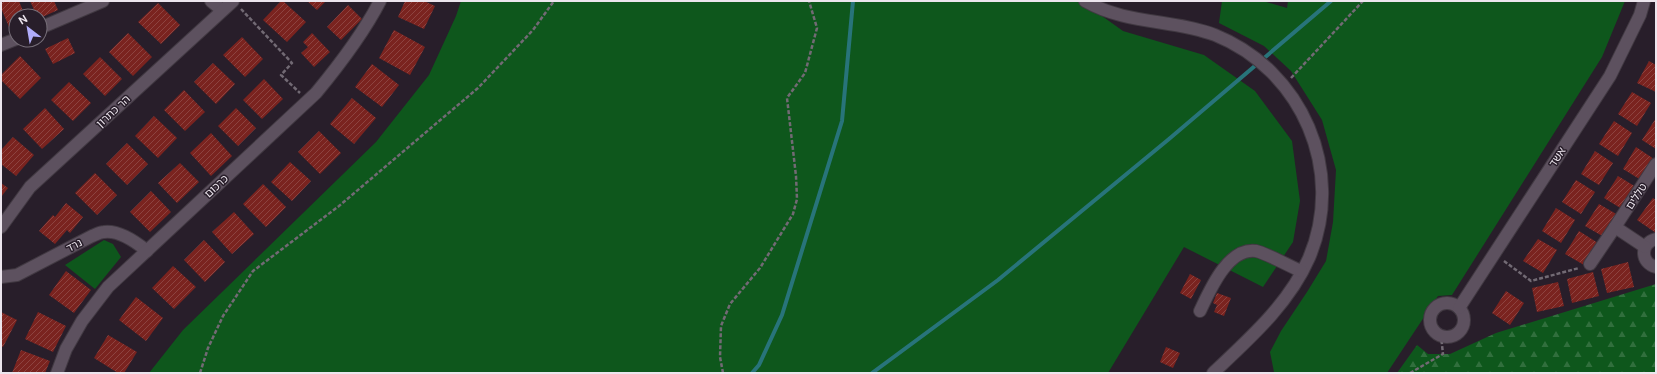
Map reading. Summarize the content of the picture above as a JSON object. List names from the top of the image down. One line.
{"streets":{"street":["הר כתרון","אשד","כרכום","טללים","נרד"]},"crossings":[["כרכום","נרד"]],"north":"top left"}
